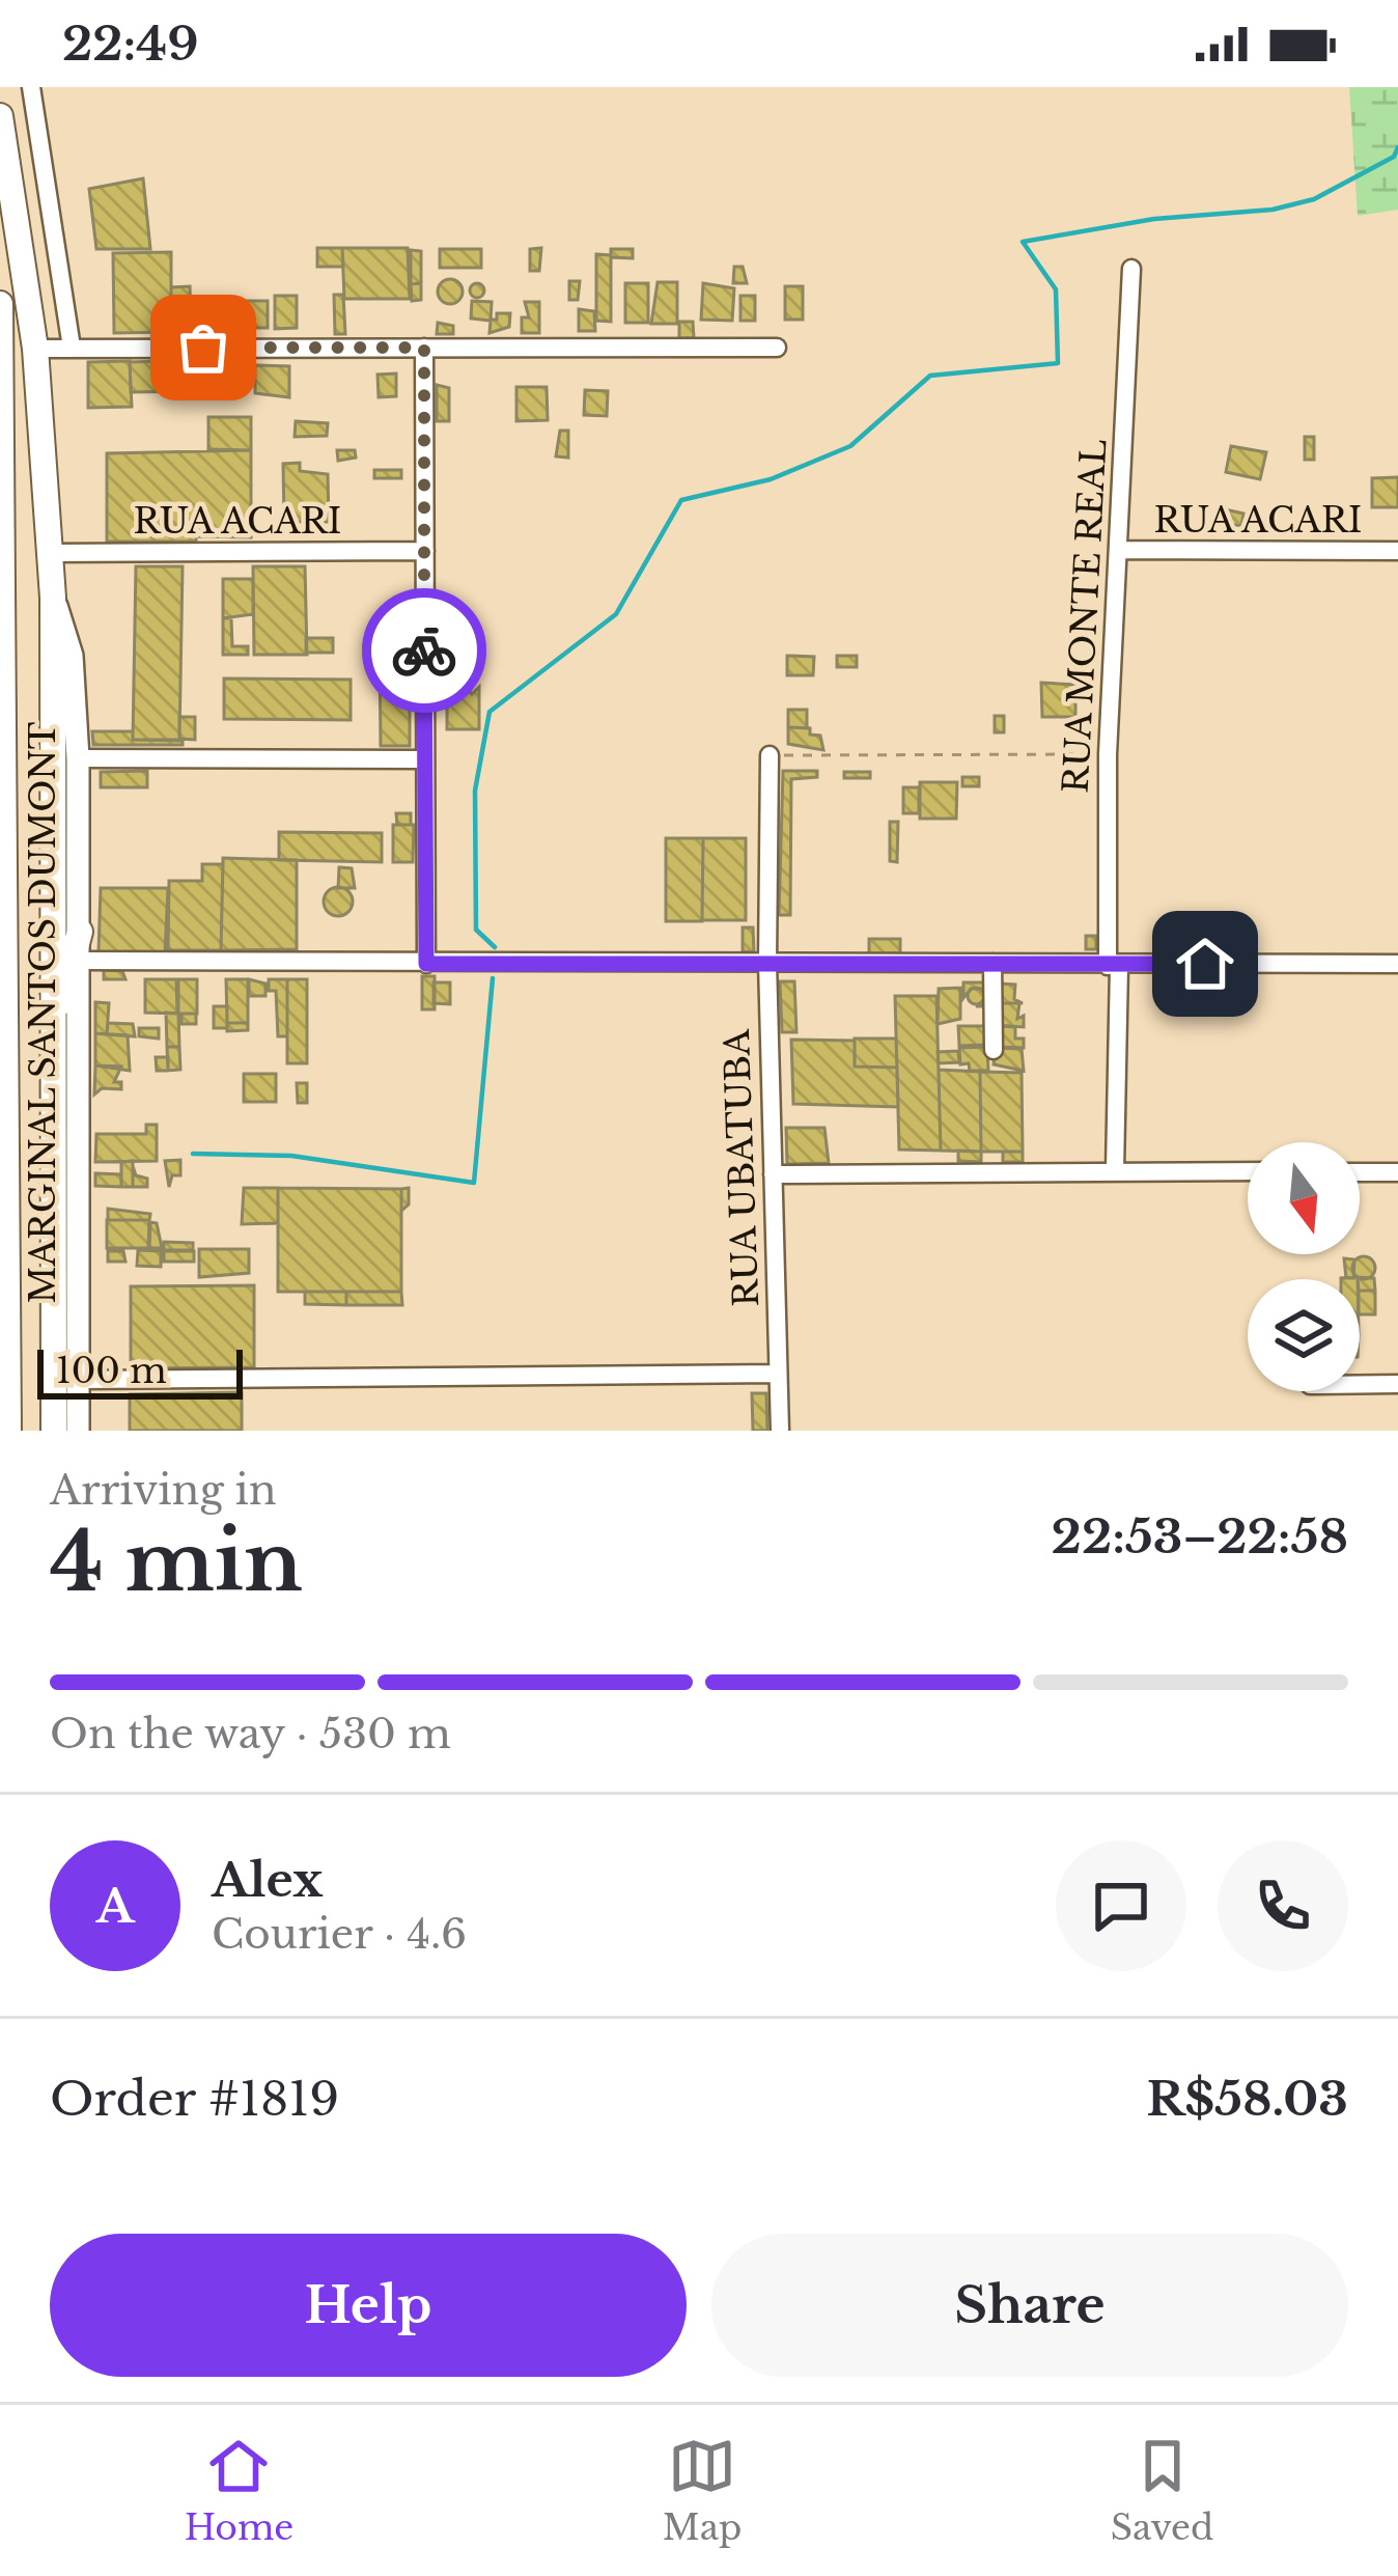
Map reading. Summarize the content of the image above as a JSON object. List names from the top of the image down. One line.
{"streets":{"main road":["MARGINAL SANTOS DUMONT"],"street":["RUA ACARI","RUA MONTE REAL","RUA UBATUBA"]},"crossings":[["RUA ACARI","RUA MONTE REAL"]],"scale_bar":"100 m","north":"bottom","page":{"status":"22:49","scale":"100 m","heading":["4 min","Arriving in","22:53–22:58"],"panel":["Alex","Courier · 4.6","Order #1819","R$58.03"],"bar":"On the way · 530 m","round":"A","buttons":["Help","Share"],"tabs":["Home","Map","Saved"]}}
